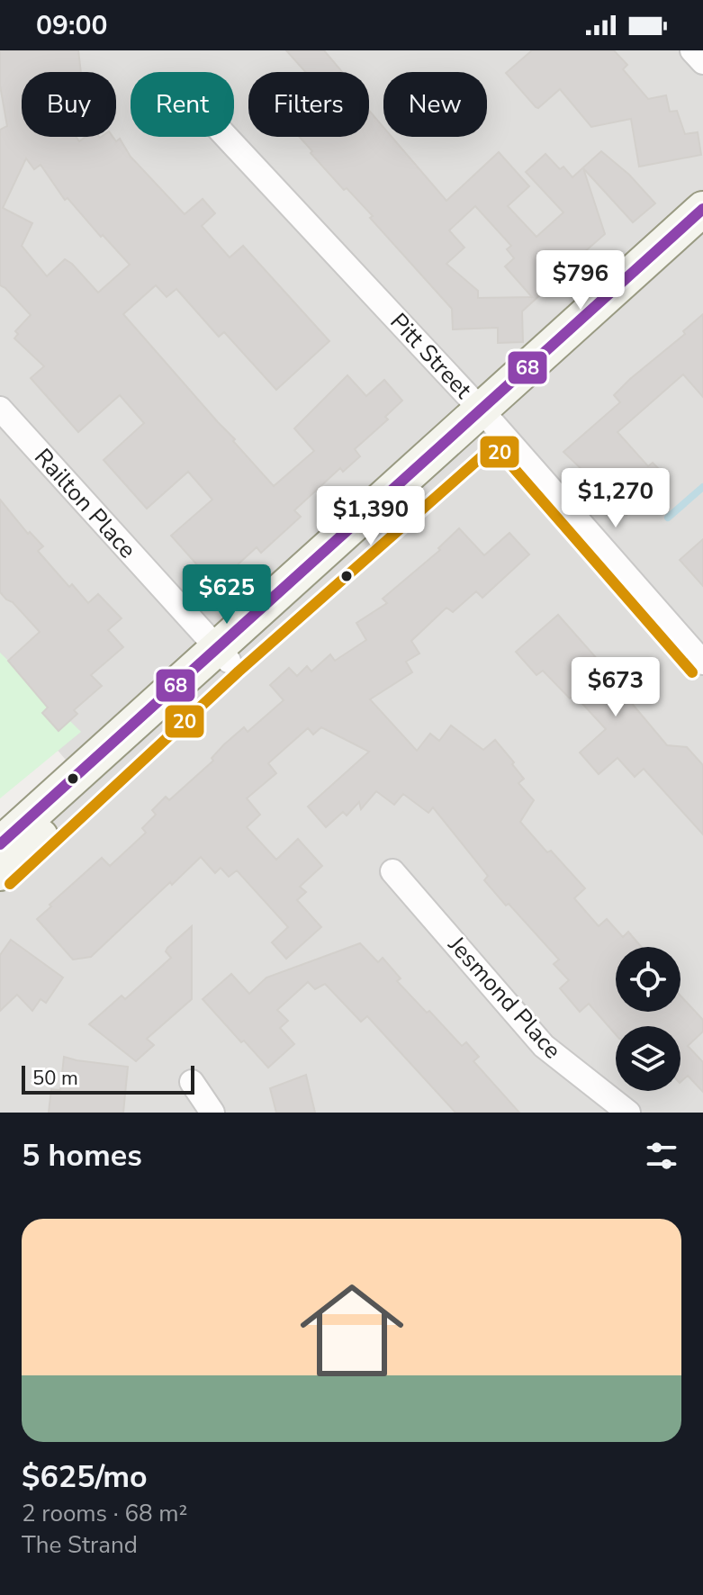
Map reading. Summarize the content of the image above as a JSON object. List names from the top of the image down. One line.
{"streets":{"street":["Pitt Street","Railton Place","Jesmond Place"]},"lines":["transit line 68","transit line 20"],"scale_bar":"50 m","page":{"status":"09:00","chip":["Buy","Rent","Filters","New"],"price":["$796","$1,270","$1,390","$625","$673"],"scale":"50 m","heading":"5 homes","list":[{"name":"$625/mo","note":"2 rooms · 68 m² · The Strand"}]}}
